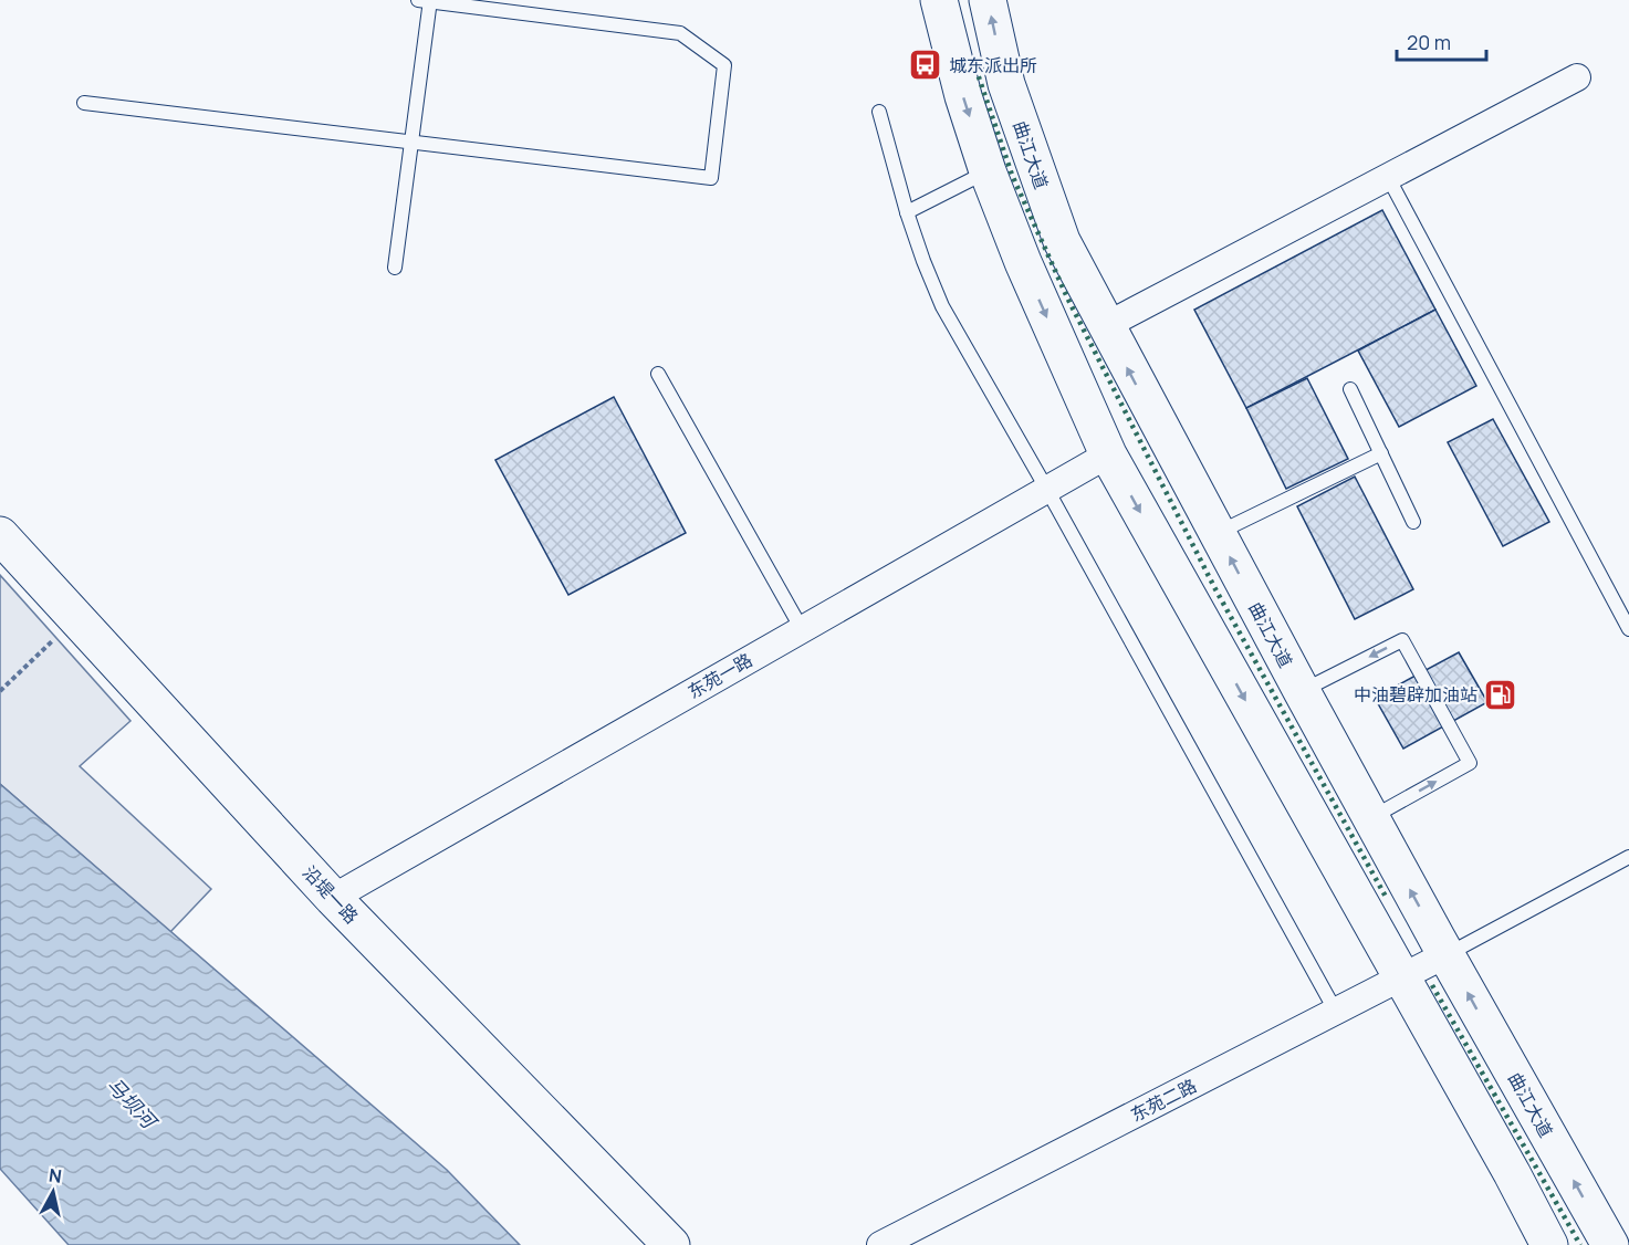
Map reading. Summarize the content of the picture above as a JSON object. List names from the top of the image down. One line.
{"streets":{"main road":["曲江大道","沿堤一路"],"street":["东苑一路","东苑二路"]},"crossings":[["曲江大道","东苑二路"],["东苑一路","沿堤一路"]],"water":["马坝河"],"places":{"bus stop":["城东派出所"],"fuel station":["中油碧辟加油站"]},"scale_bar":"20 m","north":"top"}
